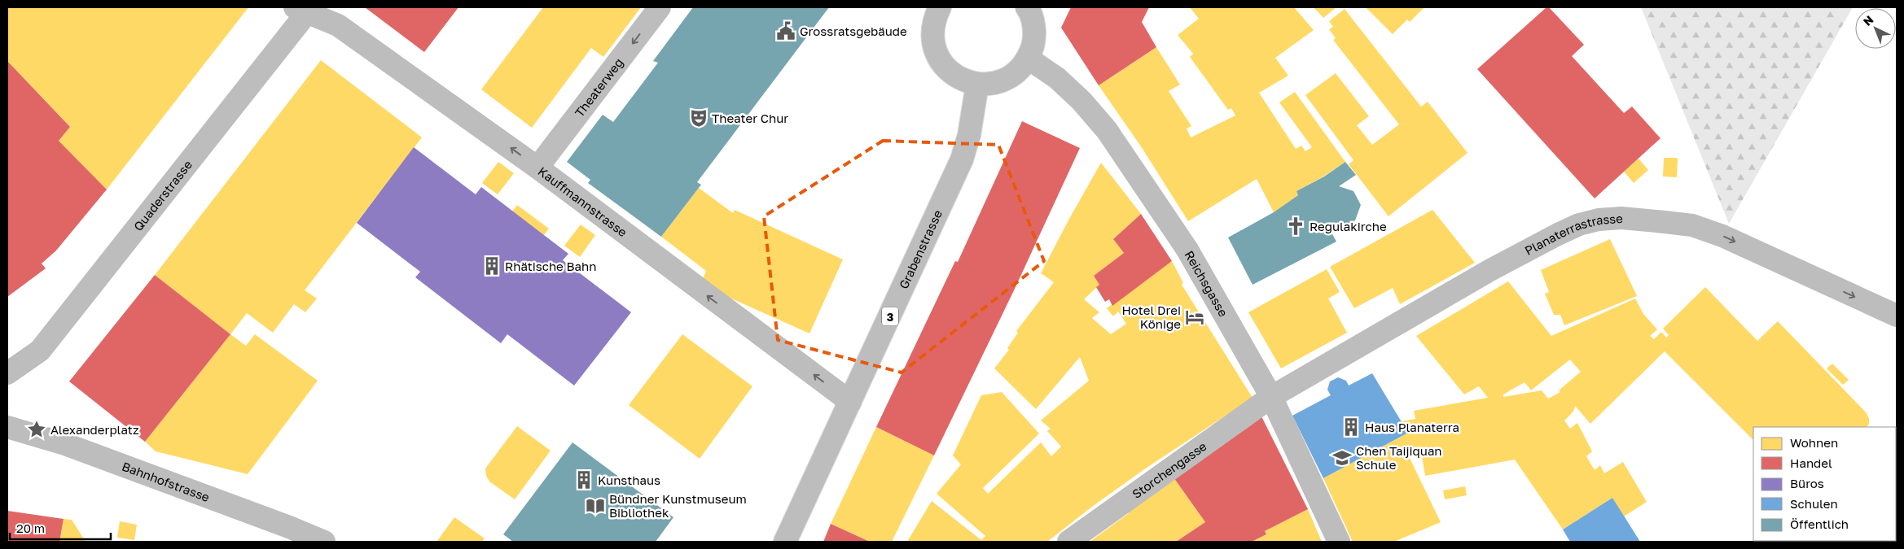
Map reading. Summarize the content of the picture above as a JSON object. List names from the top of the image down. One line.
{"streets":{"street":["Theaterweg","Quaderstrasse","Kauffmannstrasse","Planaterrastrasse","Grabenstrasse","Reichsgasse","3","Storchengasse","Bahnhofstrasse"]},"crossings":[["Theaterweg","Kauffmannstrasse"],["Quaderstrasse","Kauffmannstrasse"],["Kauffmannstrasse","Grabenstrasse"],["Planaterrastrasse","Reichsgasse"],["Planaterrastrasse","Storchengasse"],["Reichsgasse","Storchengasse"]],"one_way":["Theaterweg","Kauffmannstrasse","Planaterrastrasse"],"places":{"public building":["Grossratsgebäude"],"theatre":["Theater Chur"],"church":["Regulakirche"],"building":["Rhätische Bahn","Haus Planaterra","Kunsthaus"],"hotel":["Hotel Drei Könige"],"place":["Alexanderplatz"],"school or university":["Chen Taijiquan Schule"],"library":["Bündner Kunstmuseum Bibliothek"]},"legend":["Wohnen","Handel","Büros","Schulen","Öffentlich"],"scale_bar":"20 m","north":"top left"}
